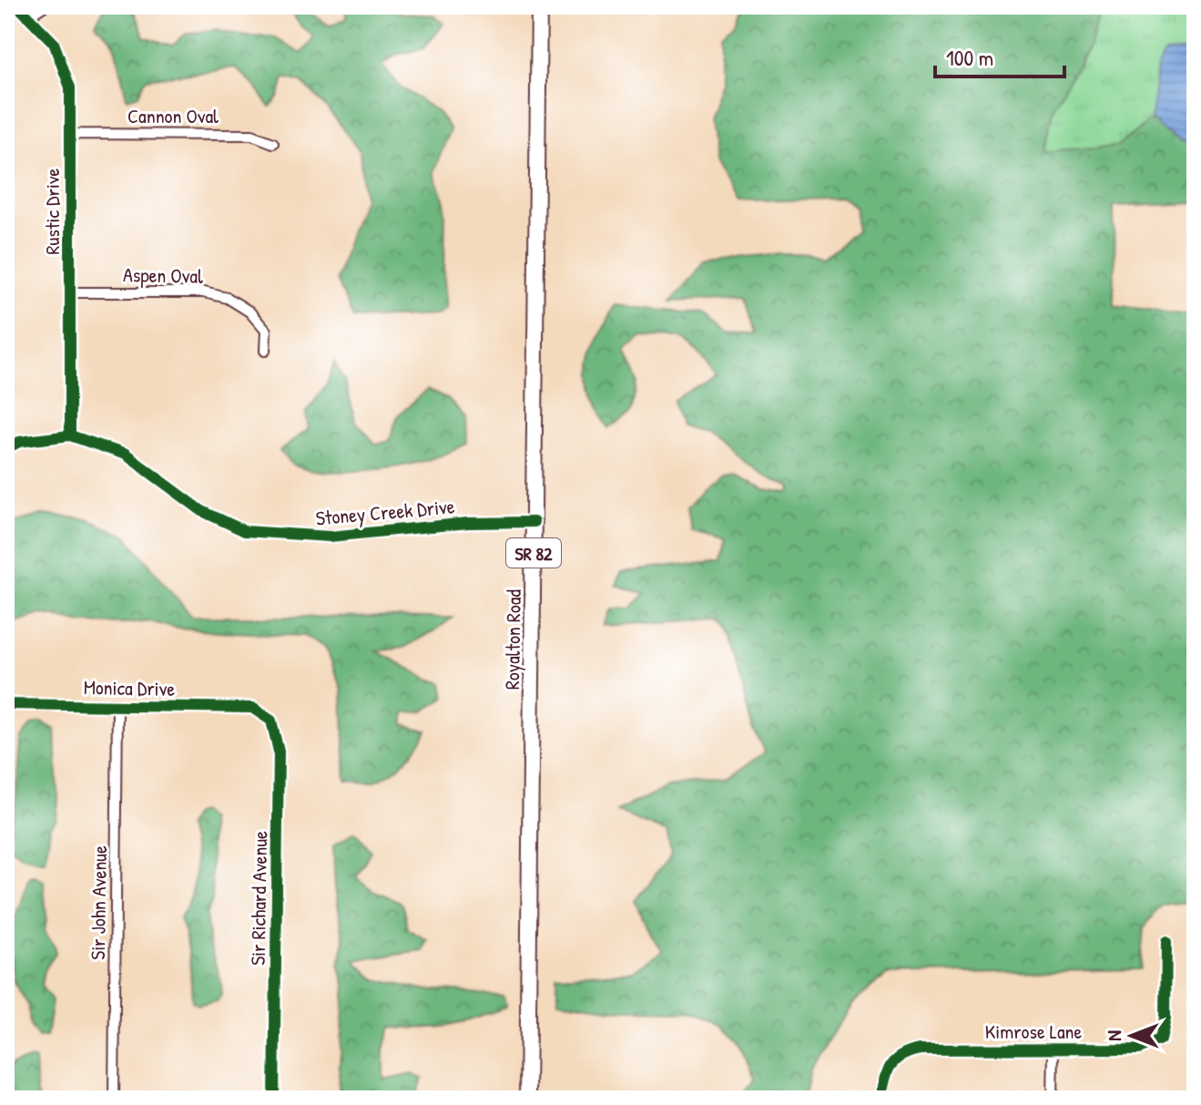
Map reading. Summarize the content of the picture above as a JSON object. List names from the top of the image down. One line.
{"streets":{"main road":["SR 82","Royalton Road"],"street":["Cannon Oval","Rustic Drive","Aspen Oval","Stoney Creek Drive","Monica Drive","Sir Richard Avenue","Sir John Avenue","Kimrose Lane"]},"crossings":[["Cannon Oval","Rustic Drive"],["Rustic Drive","Aspen Oval"],["Rustic Drive","Stoney Creek Drive"],["Stoney Creek Drive","Royalton Road"],["Monica Drive","Sir Richard Avenue"],["Monica Drive","Sir John Avenue"]],"scale_bar":"100 m","north":"left"}
